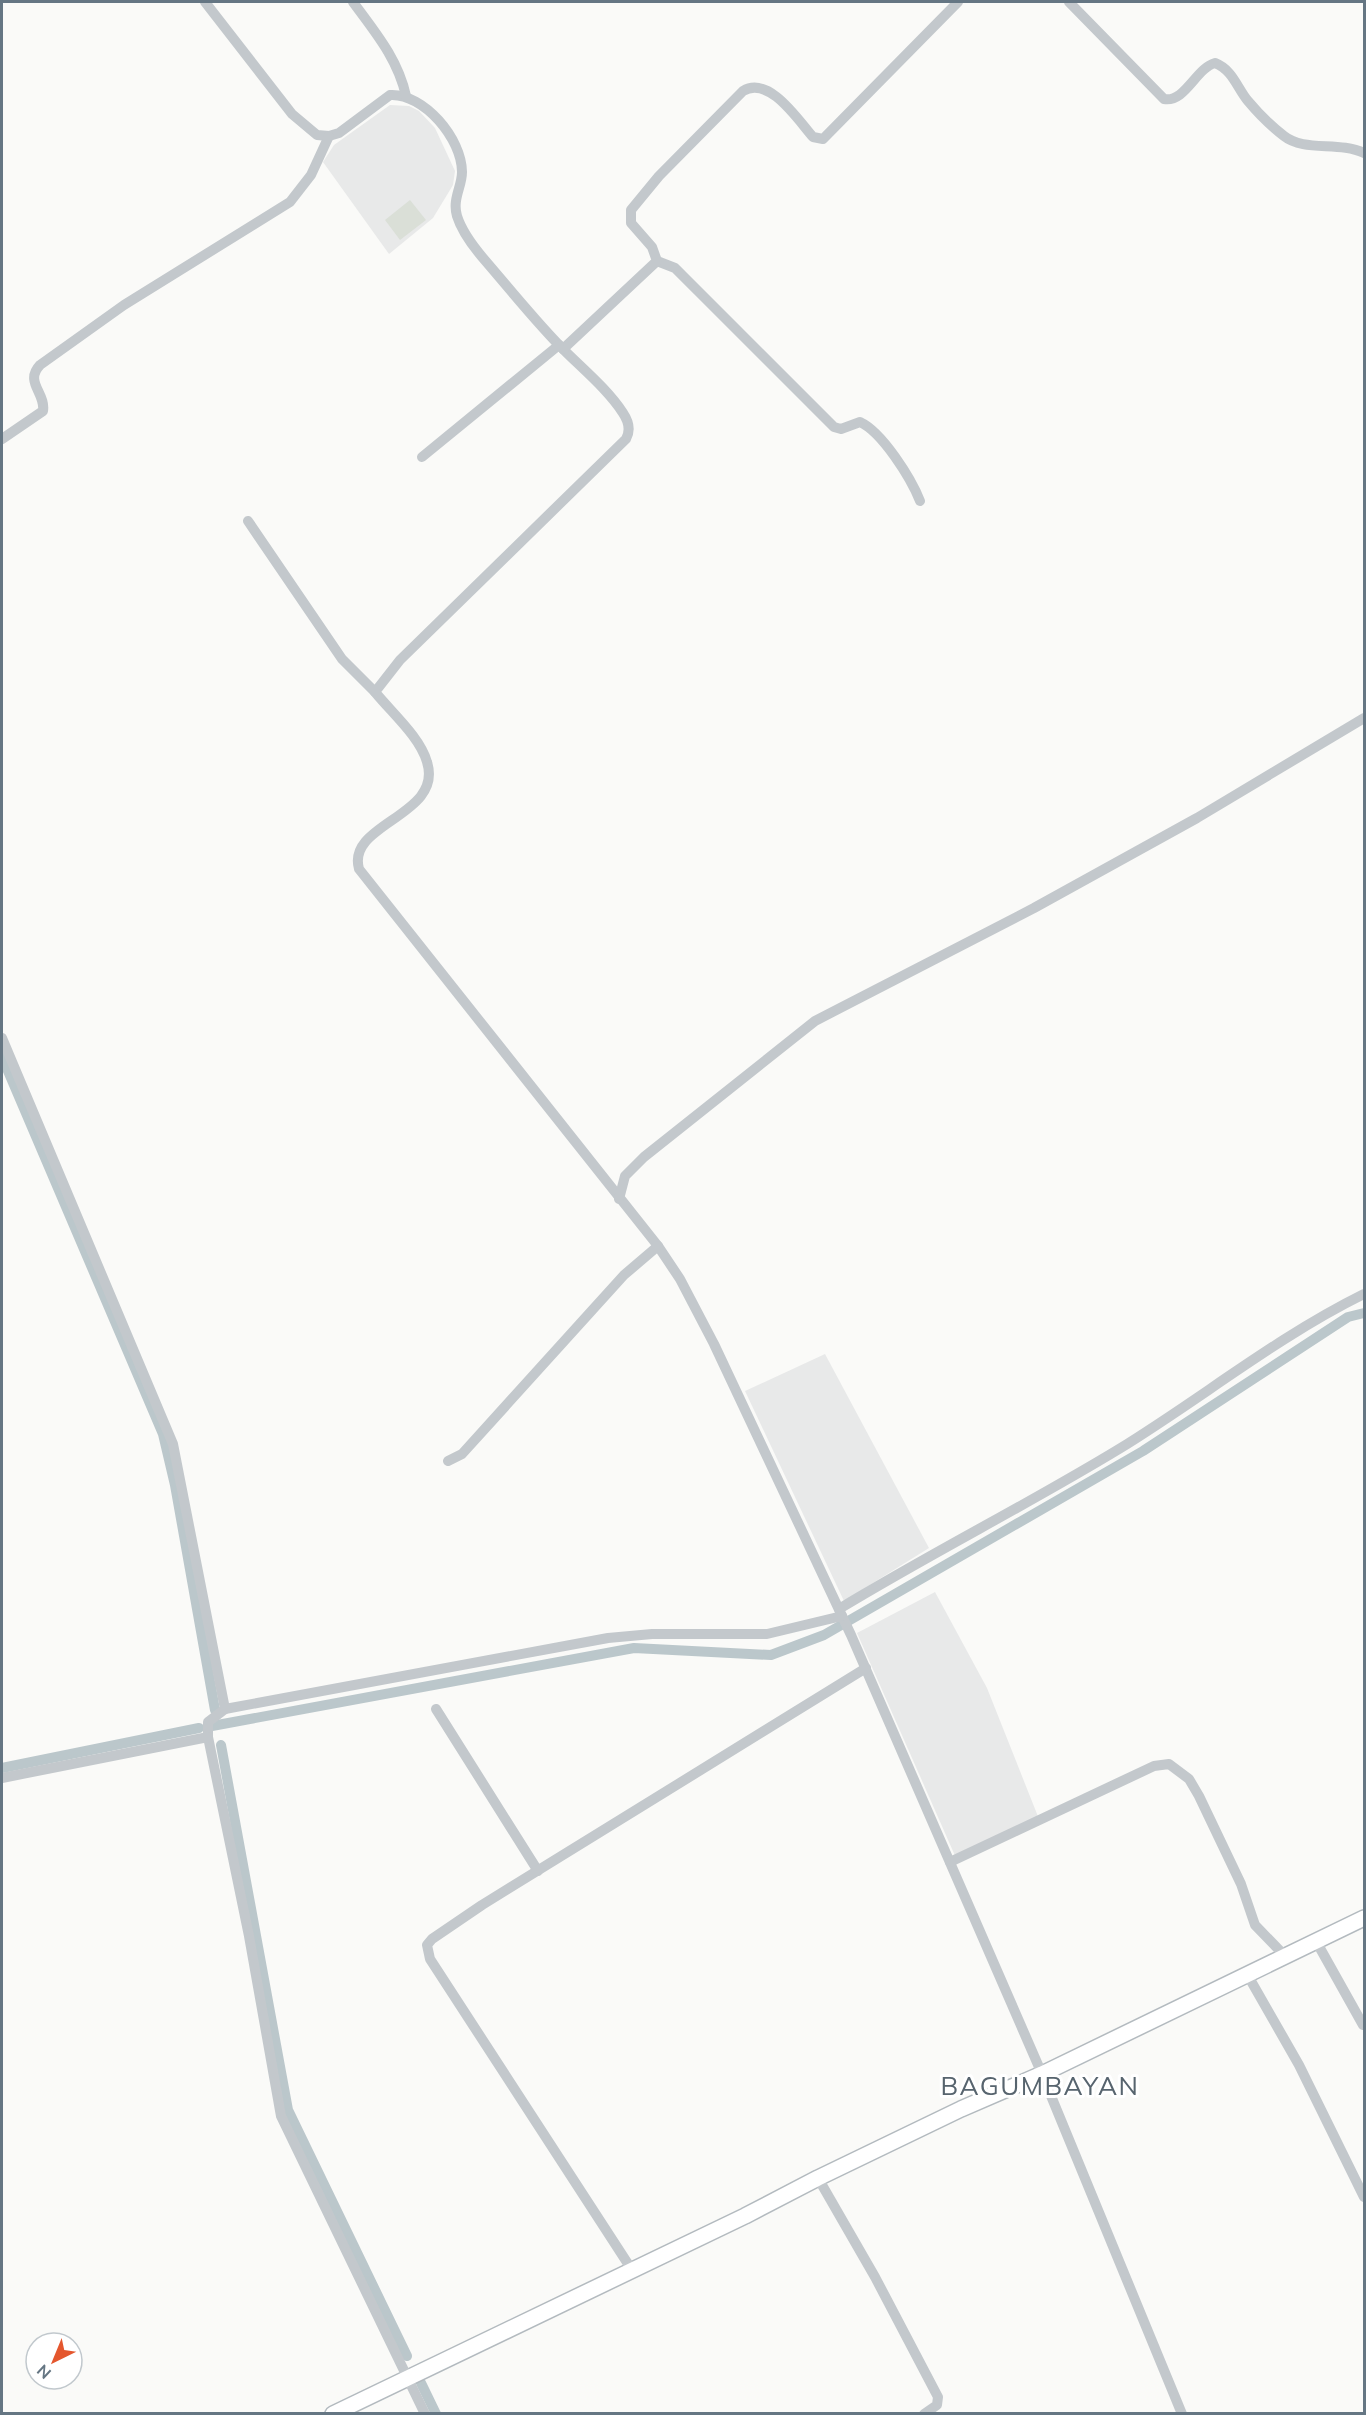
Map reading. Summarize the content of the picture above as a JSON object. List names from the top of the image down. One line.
{"districts":["BAGUMBAYAN"],"north":"bottom left"}
